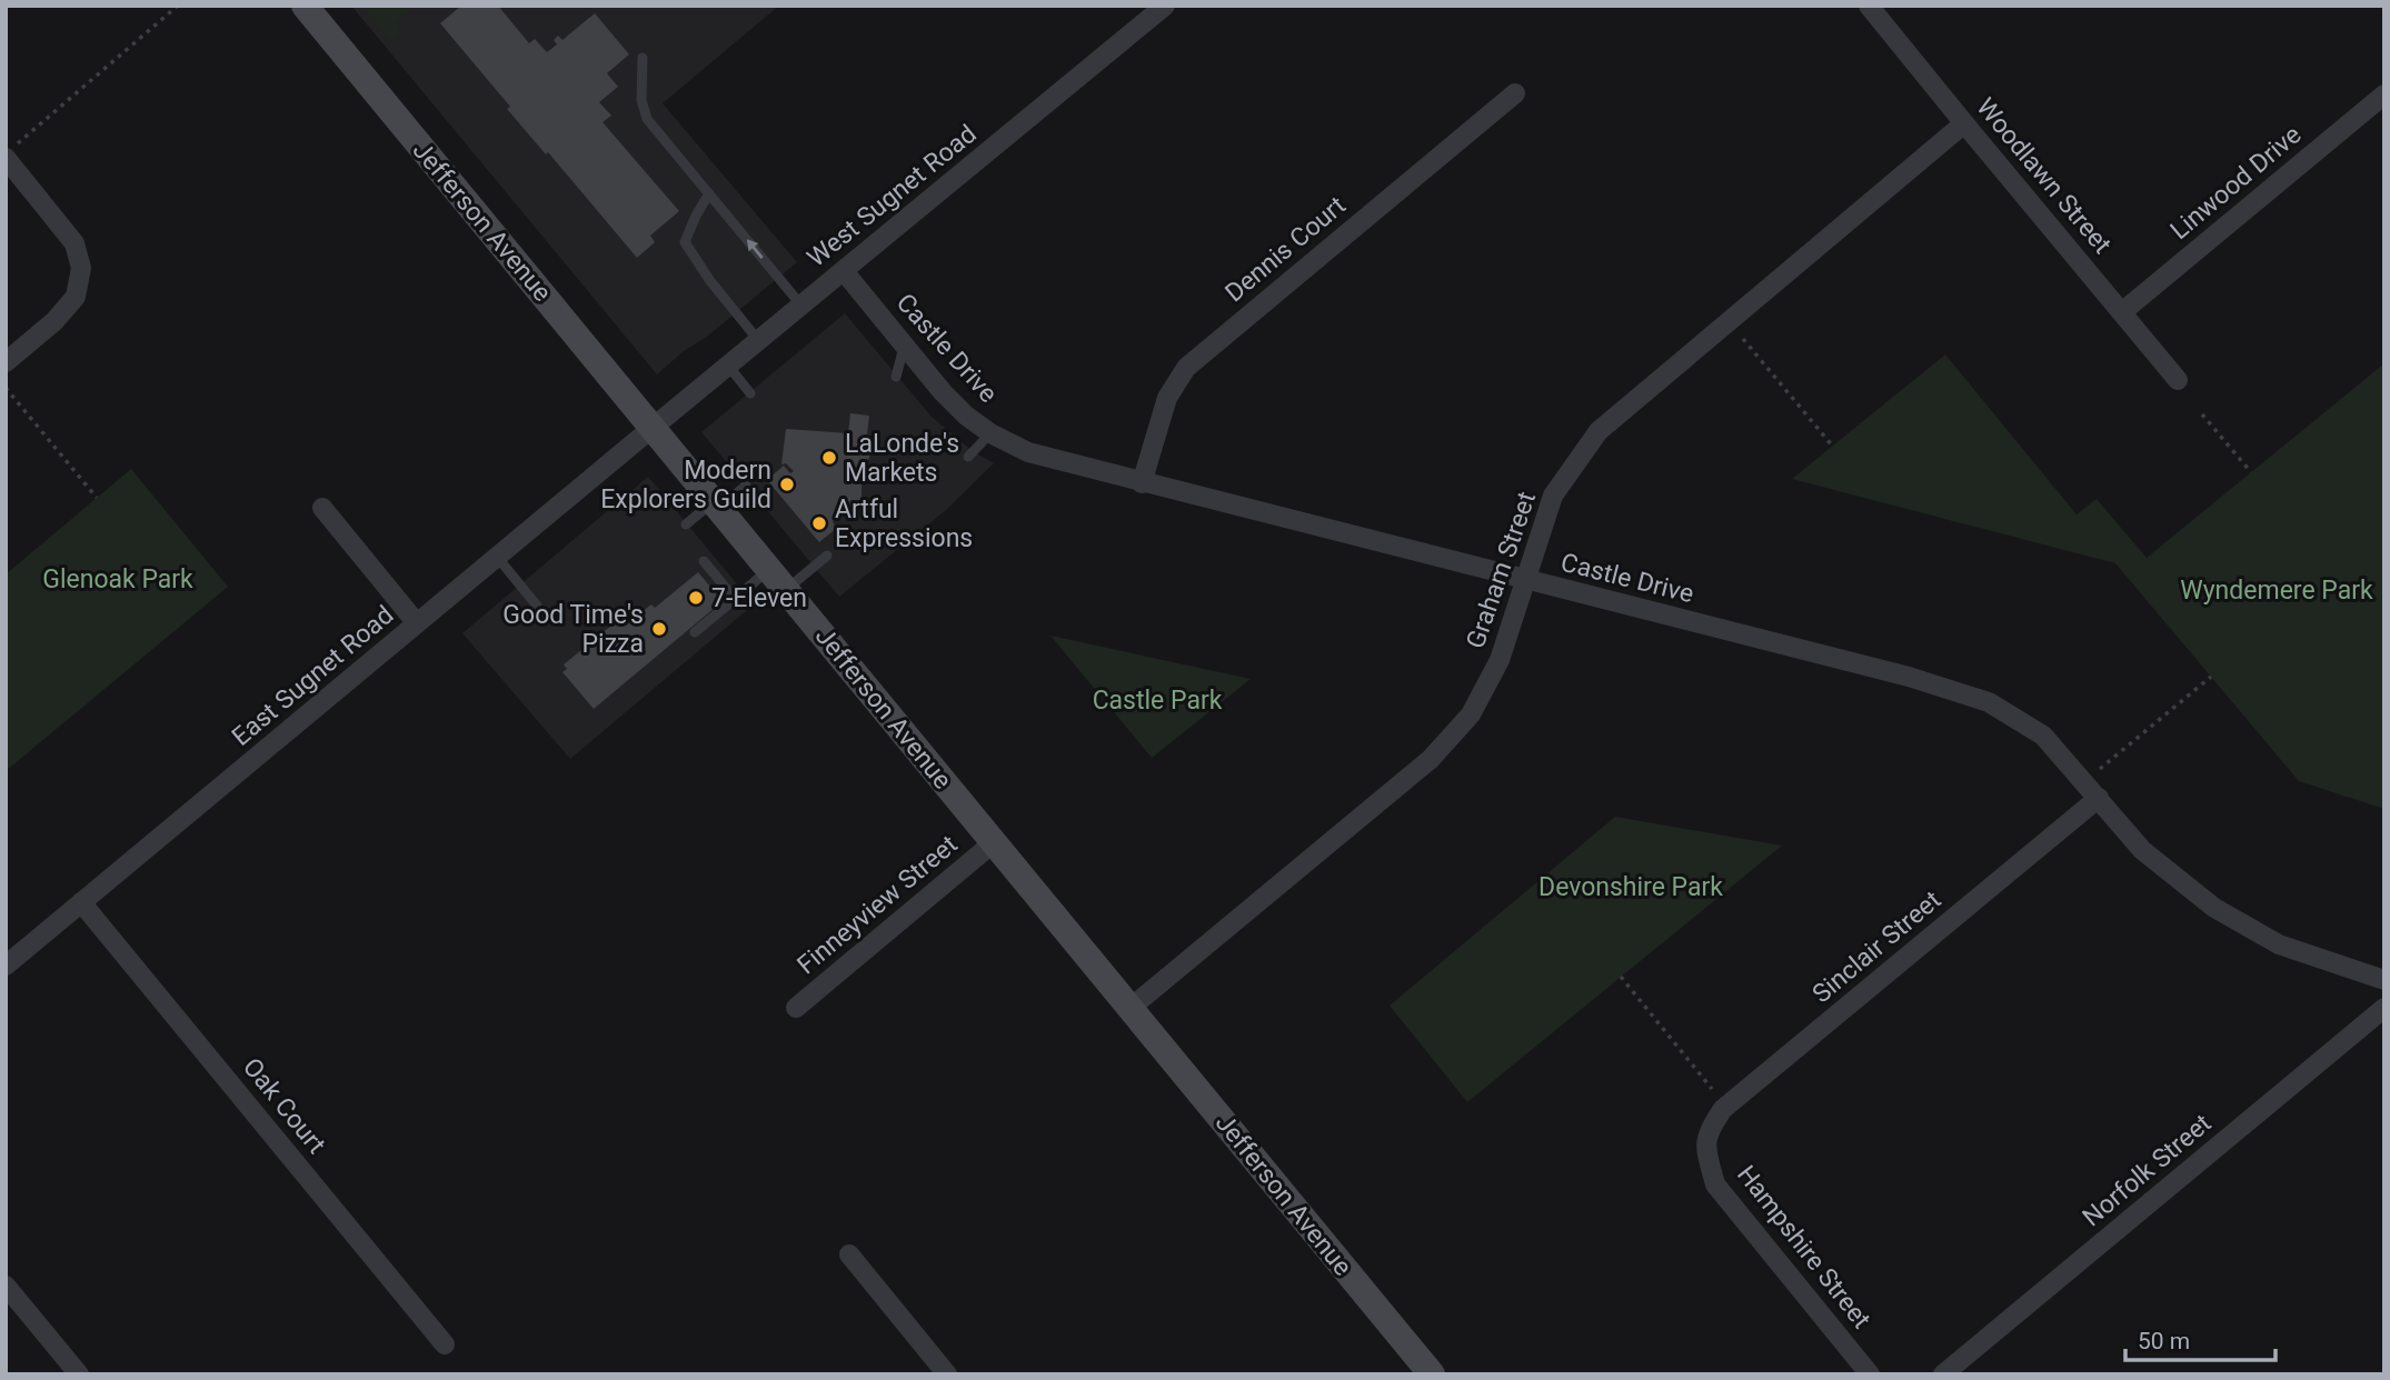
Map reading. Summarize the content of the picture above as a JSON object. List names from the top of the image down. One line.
{"streets":{"street":["Woodlawn Street","Linwood Drive","West Sugnet Road","Jefferson Avenue","Dennis Court","Castle Drive","Graham Street","East Sugnet Road","Finneyview Street","Sinclair Street","Oak Court","Norfolk Street","Hampshire Street"]},"crossings":[["Woodlawn Street","Linwood Drive"],["Woodlawn Street","Graham Street"],["West Sugnet Road","Jefferson Avenue"],["West Sugnet Road","Castle Drive"],["West Sugnet Road","East Sugnet Road"],["Jefferson Avenue","Graham Street"],["Jefferson Avenue","East Sugnet Road"],["Jefferson Avenue","Finneyview Street"],["Dennis Court","Castle Drive"],["Castle Drive","Graham Street"],["Castle Drive","Sinclair Street"],["East Sugnet Road","Oak Court"],["Sinclair Street","Hampshire Street"]],"parks":["Glenoak Park","Wyndemere Park","Castle Park","Devonshire Park"],"places":["LaLonde's Markets","Modern Explorers Guild","Artful Expressions","7-Eleven","Good Time's Pizza"],"scale_bar":"50 m"}
